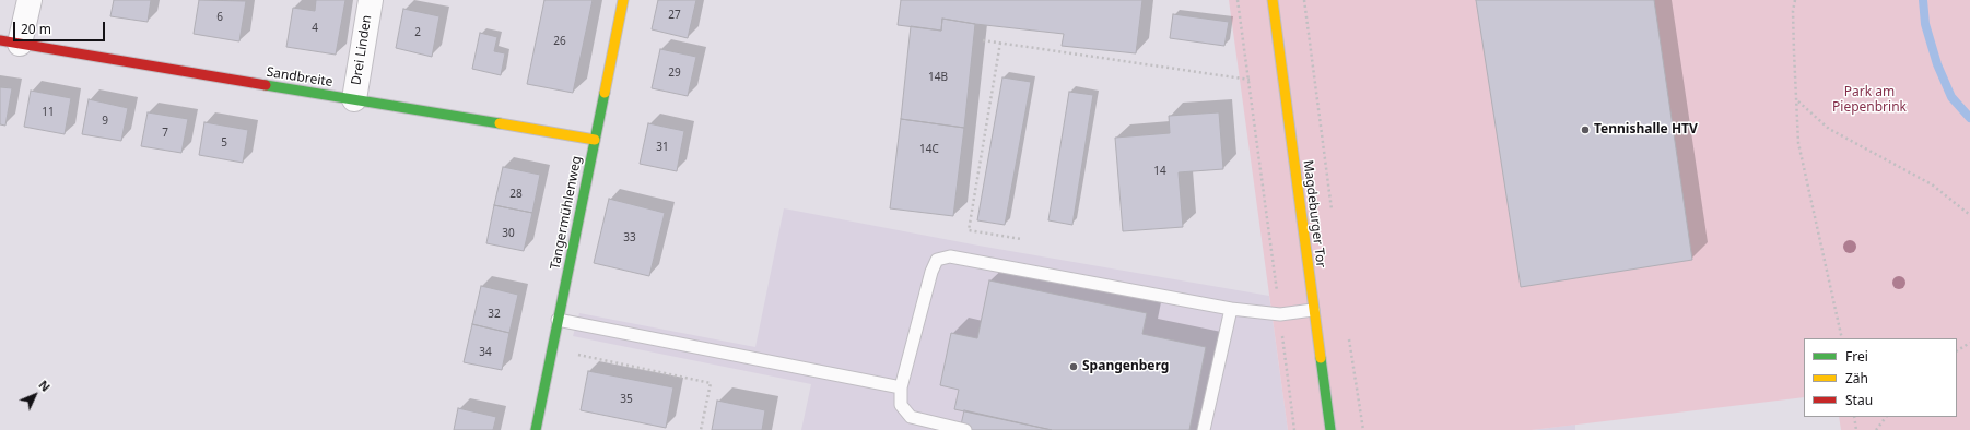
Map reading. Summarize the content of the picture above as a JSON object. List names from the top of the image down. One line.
{"streets":{"street":["Drei Linden","Sandbreite","Tangermühlenweg","Magdeburger Tor"]},"crossings":[["Drei Linden","Sandbreite"],["Sandbreite","Tangermühlenweg"]],"parks":["Park am Piepenbrink"],"places":["Tennishalle HTV","Spangenberg"],"house_numbers":["27","6","4","2","26","29","14B","11","9","7","5","31","14C","14","28","30","33","32","34","35"],"legend":["Frei","Zäh","Stau"],"scale_bar":"20 m","north":"top right"}
